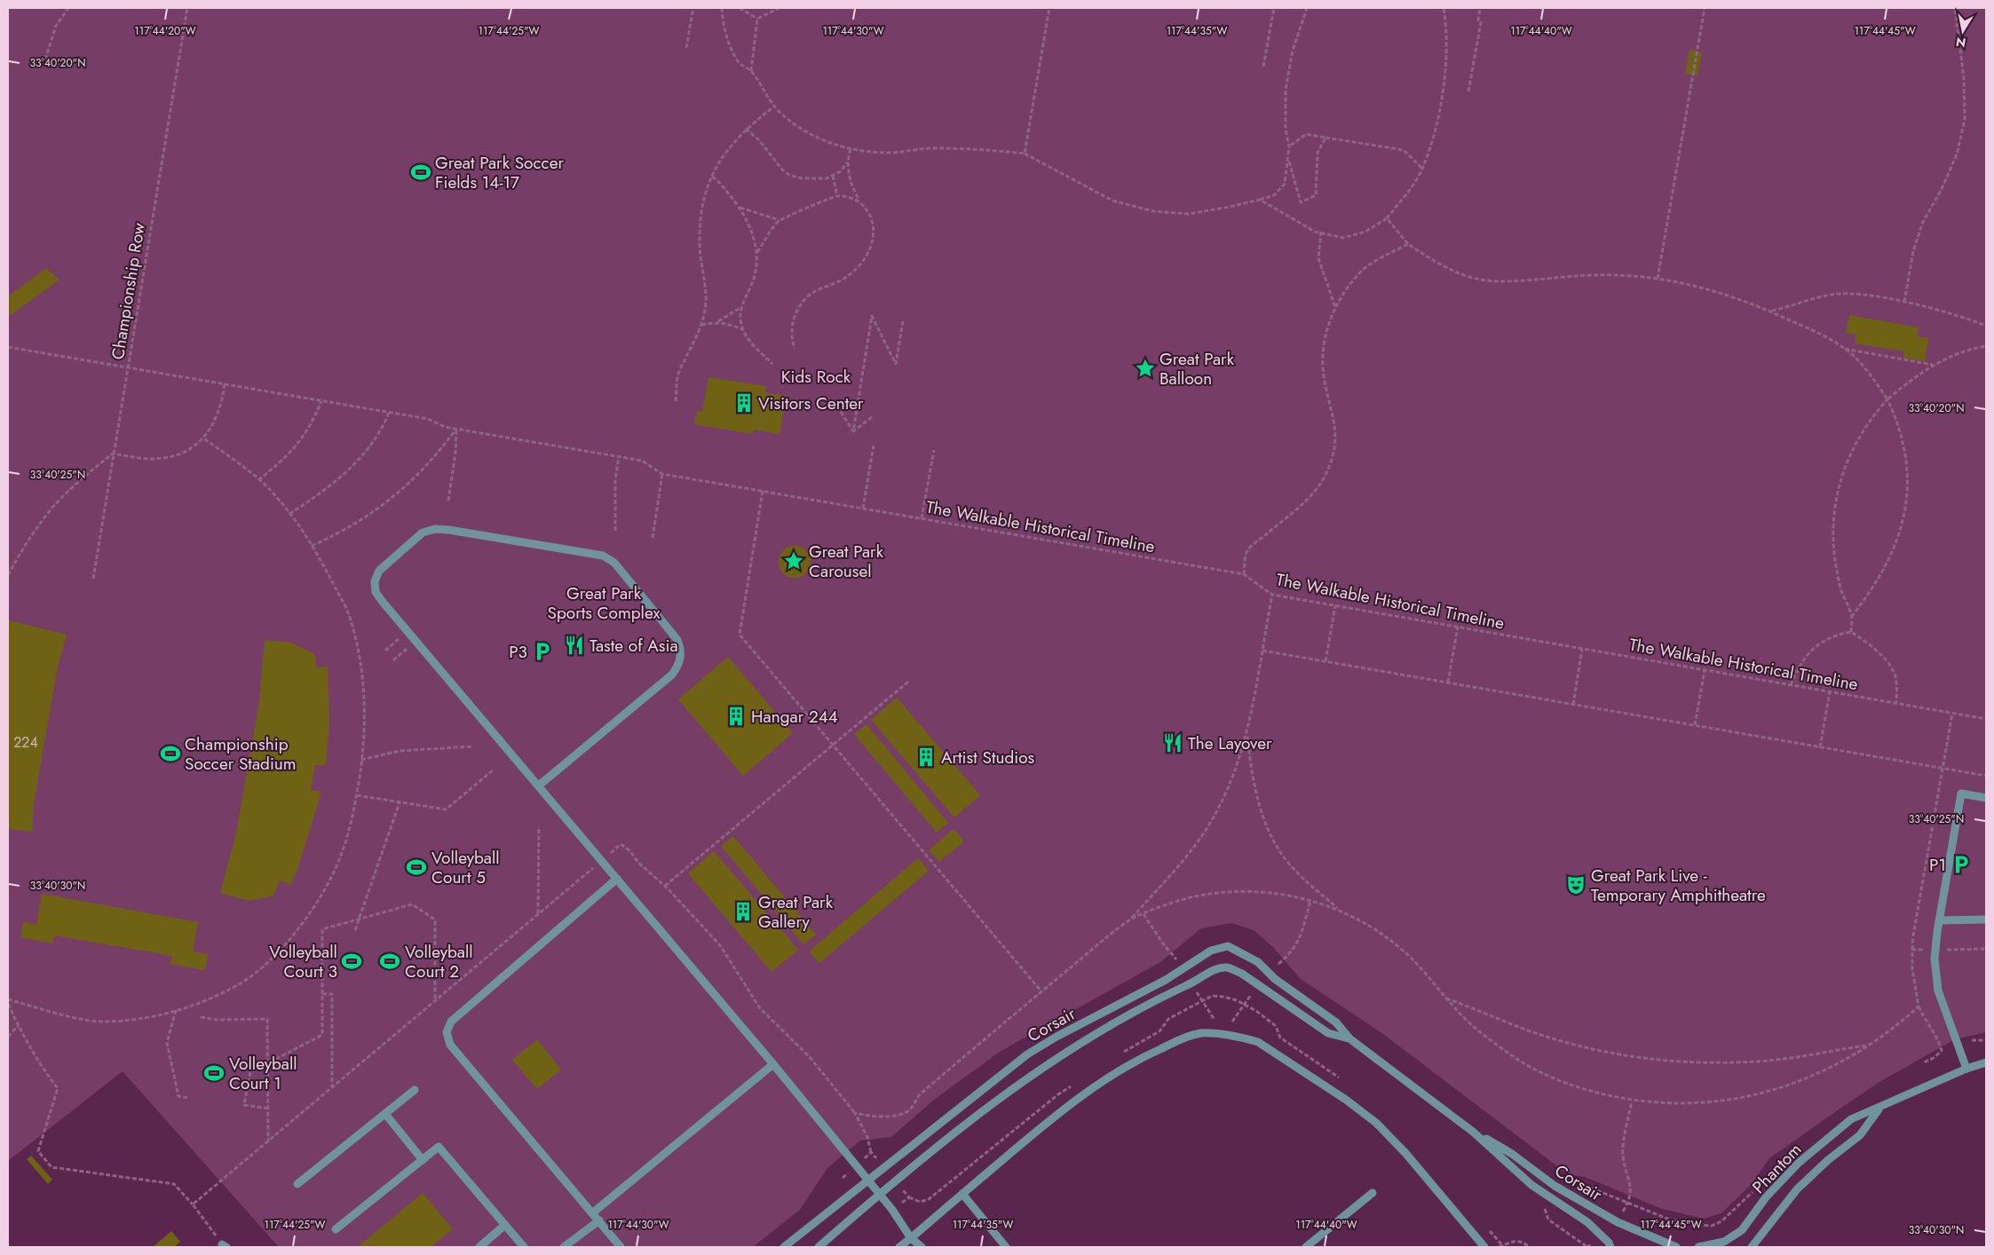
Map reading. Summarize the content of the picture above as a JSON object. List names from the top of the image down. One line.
{"streets":{"street":["Corsair","Phantom"],"path":["Championship Row","The Walkable Historical Timeline"]},"parks":["Kids Rock","Great Park Sports Complex"],"places":{"sports":["Great Park Soccer Fields 14-17","Championship Soccer Stadium","Volleyball Court 5","Volleyball Court 3","Volleyball Court 2","Volleyball Court 1"],"place":["Great Park Balloon","Great Park Carousel"],"building":["Visitors Center","Hangar 244","Artist Studios","Great Park Gallery"],"restaurant":["Taste of Asia","The Layover"],"parking":["P3","P1"],"theatre":["Great Park Live - Temporary Amphitheatre"]},"house_numbers":["224"],"north":"bottom","coordinates":["117°44'20\"W","117°44'25\"W","117°44'30\"W","117°44'35\"W","117°44'40\"W","117°44'45\"W","33°40'20\"N","33°40'25\"N","33°40'30\"N"]}
